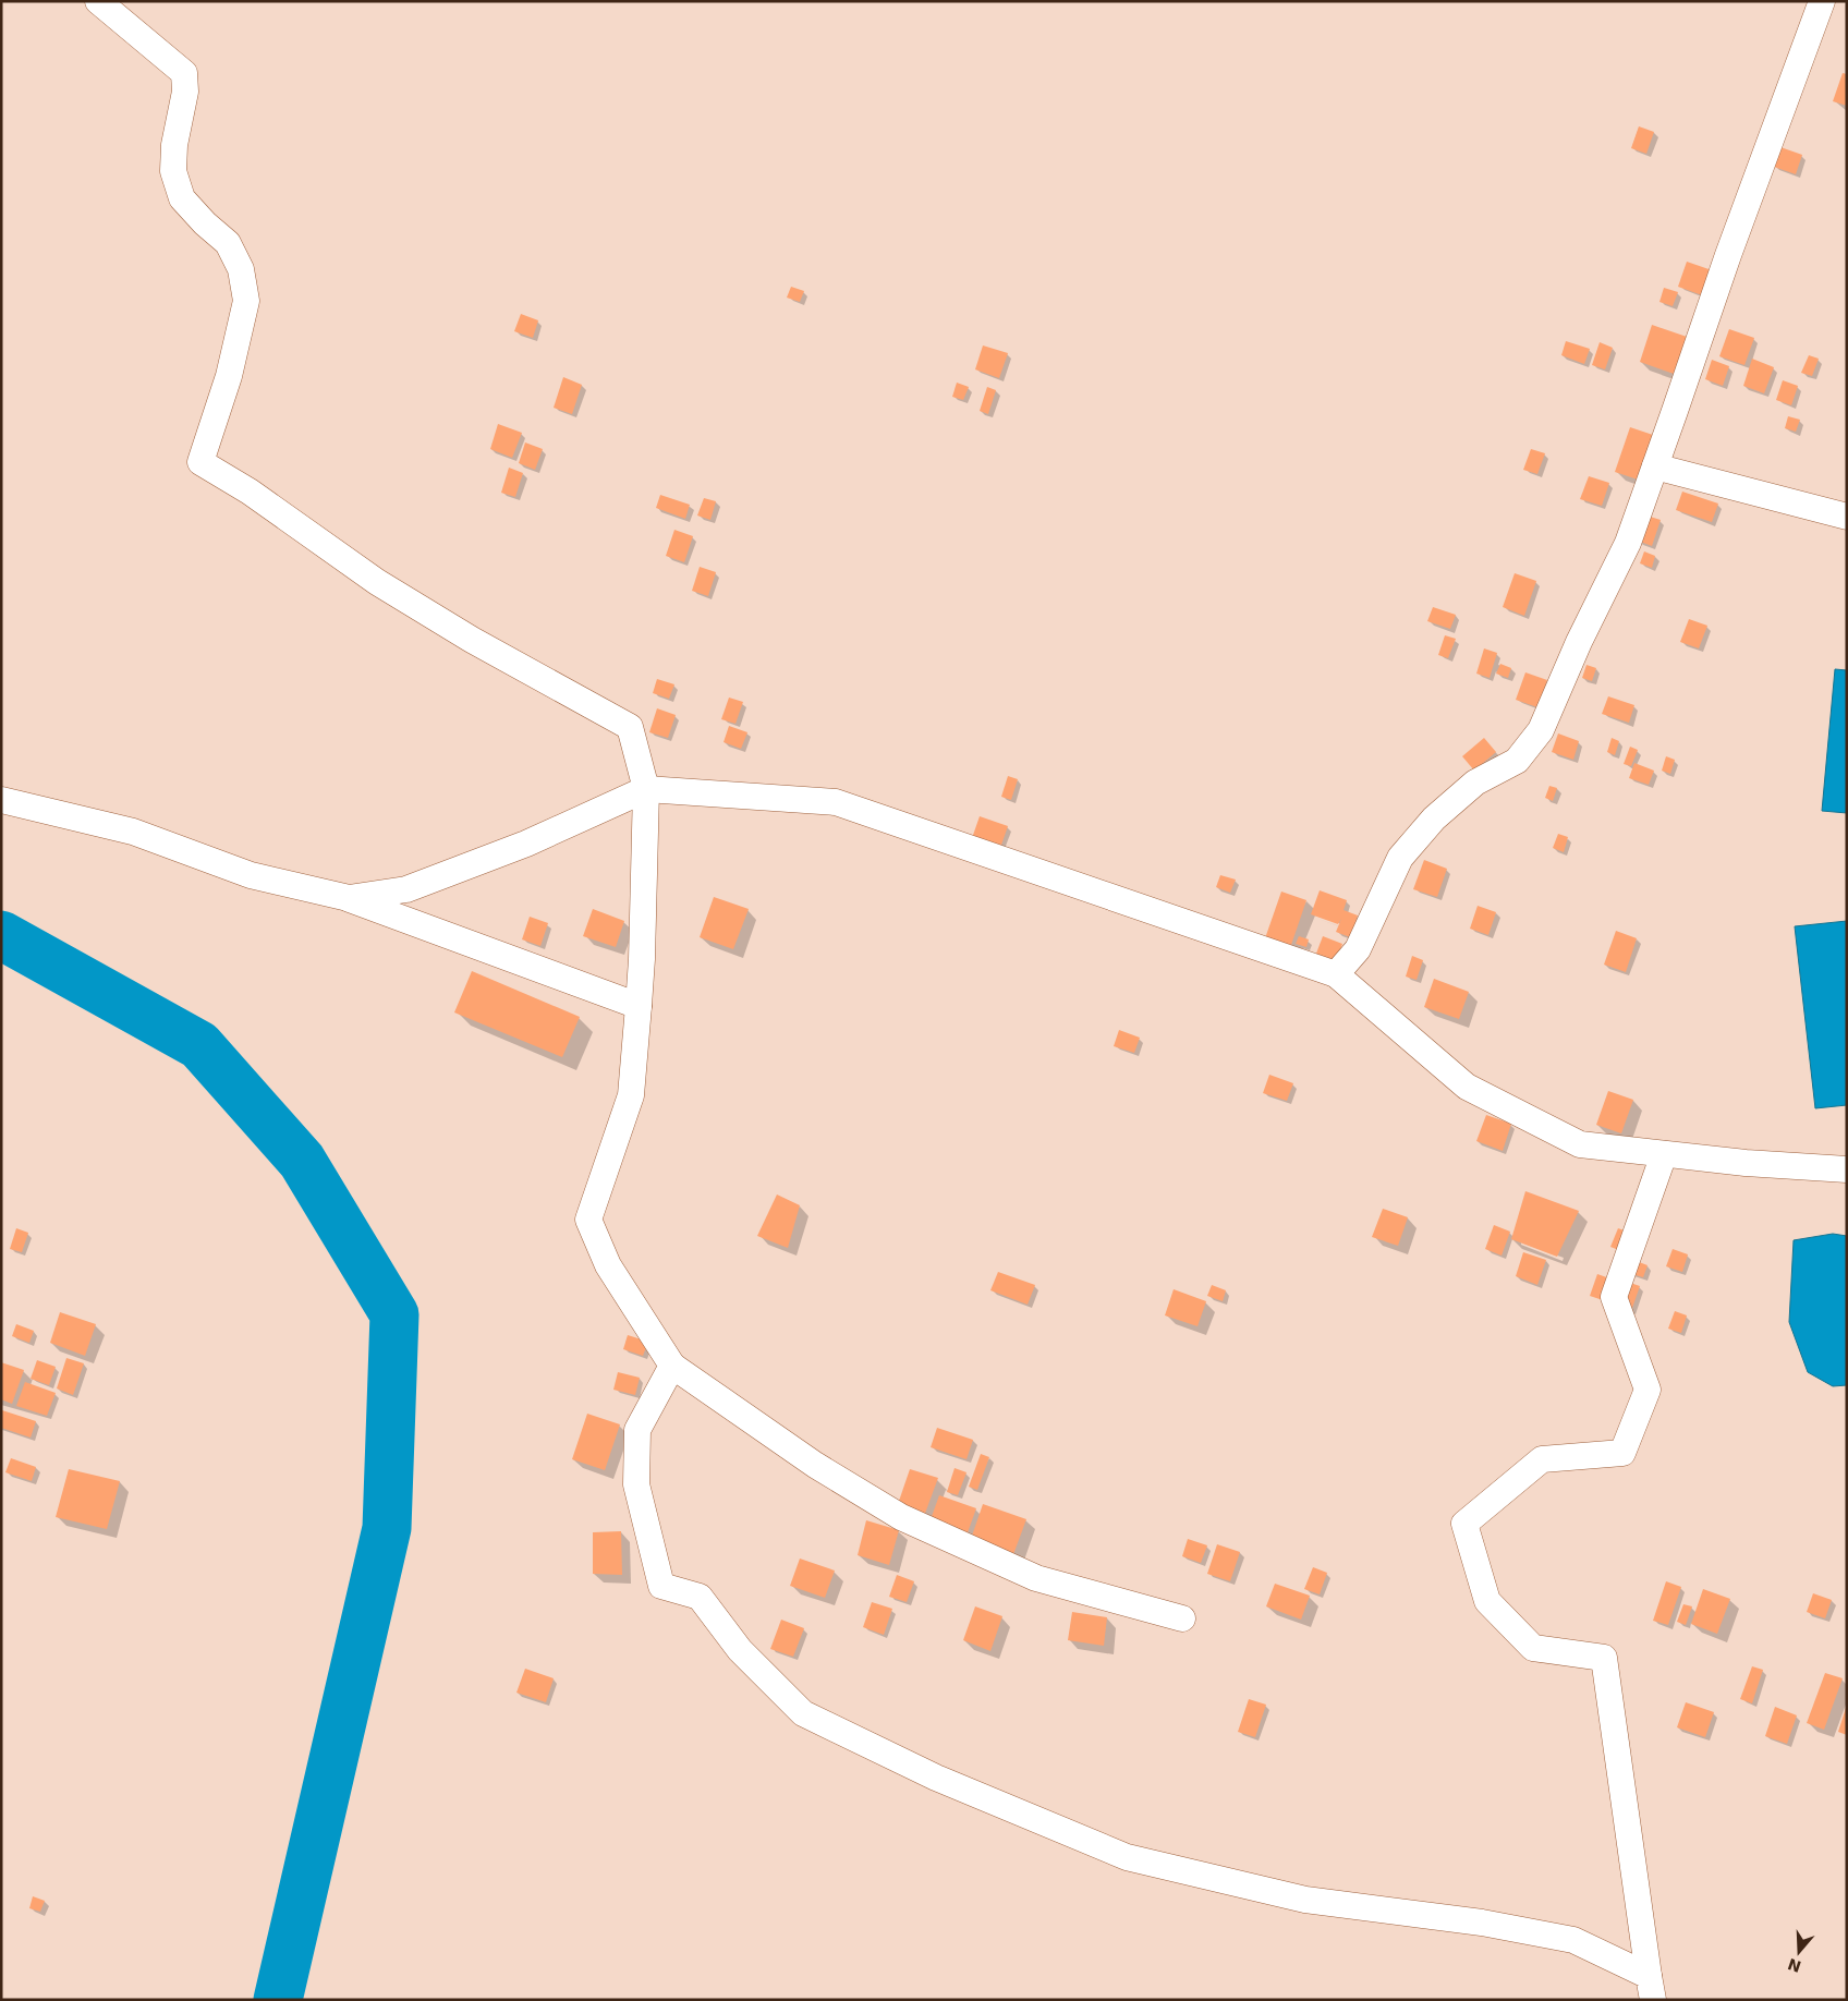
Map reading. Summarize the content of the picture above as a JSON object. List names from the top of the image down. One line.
{"north":"bottom"}
